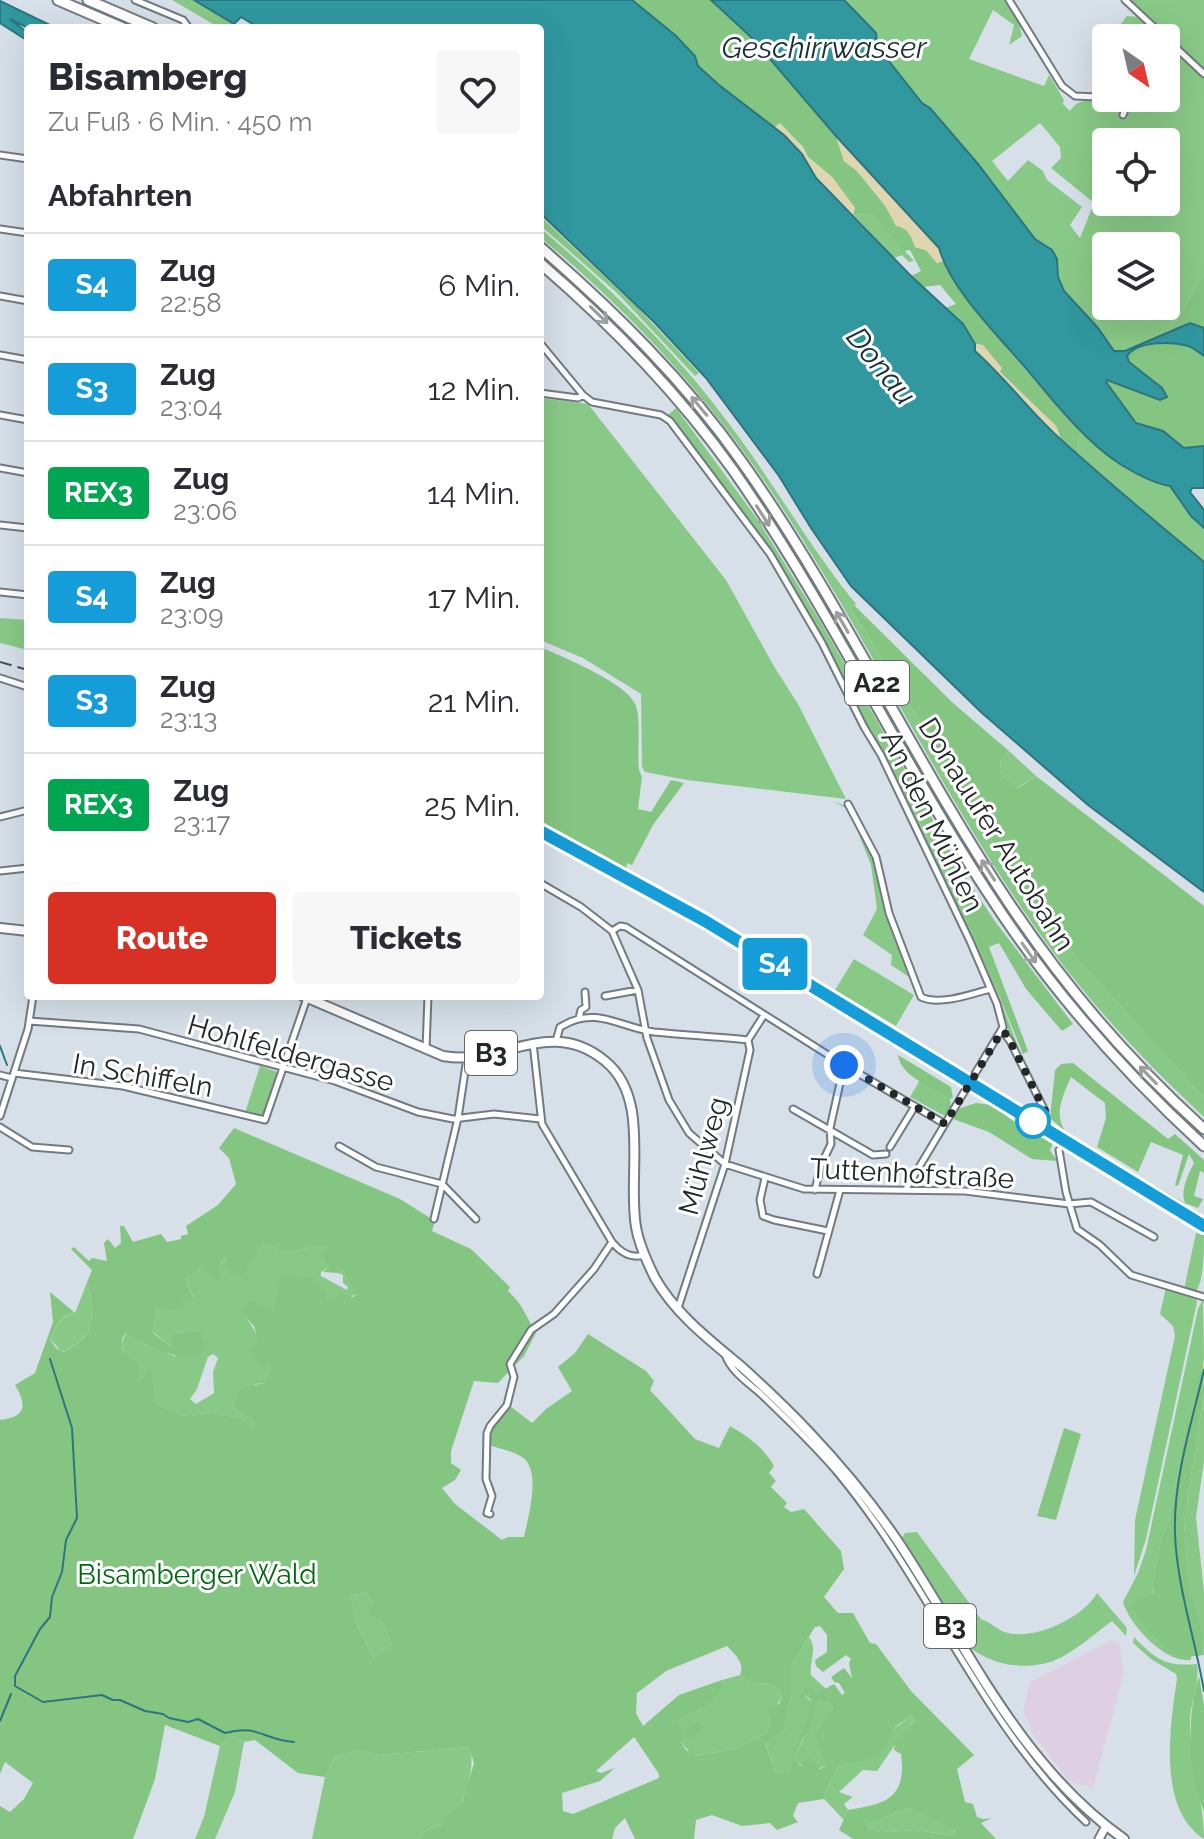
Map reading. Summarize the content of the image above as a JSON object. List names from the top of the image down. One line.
{"streets":{"highway":["A22","Donauufer Autobahn"],"main road":["B3"],"street":["An den Mühlen","Hohlfeldergasse","In Schiffeln","Mühlweg","Tuttenhofstraße"]},"crossings":[["Hohlfeldergasse","In Schiffeln"],["B3","Mühlweg"],["Mühlweg","Tuttenhofstraße"]],"water":["Geschirrwasser","Donau"],"parks":["Bisamberger Wald"],"north":"bottom right","page":{"on_map":"S4","heading":[["Bisamberg","Zu Fuß · 6 Min. · 450 m"],"Abfahrten"],"list":[{"mark":"S4","name":"Zug","note":"22:58","value":"6 Min."},{"mark":"S3","name":"Zug","note":"23:04","value":"12 Min."},{"mark":"REX3","name":"Zug","note":"23:06","value":"14 Min."},{"mark":"S4","name":"Zug","note":"23:09","value":"17 Min."},{"mark":"S3","name":"Zug","note":"23:13","value":"21 Min."},{"mark":"REX3","name":"Zug","note":"23:17","value":"25 Min."}],"buttons":["Route","Tickets"]}}
